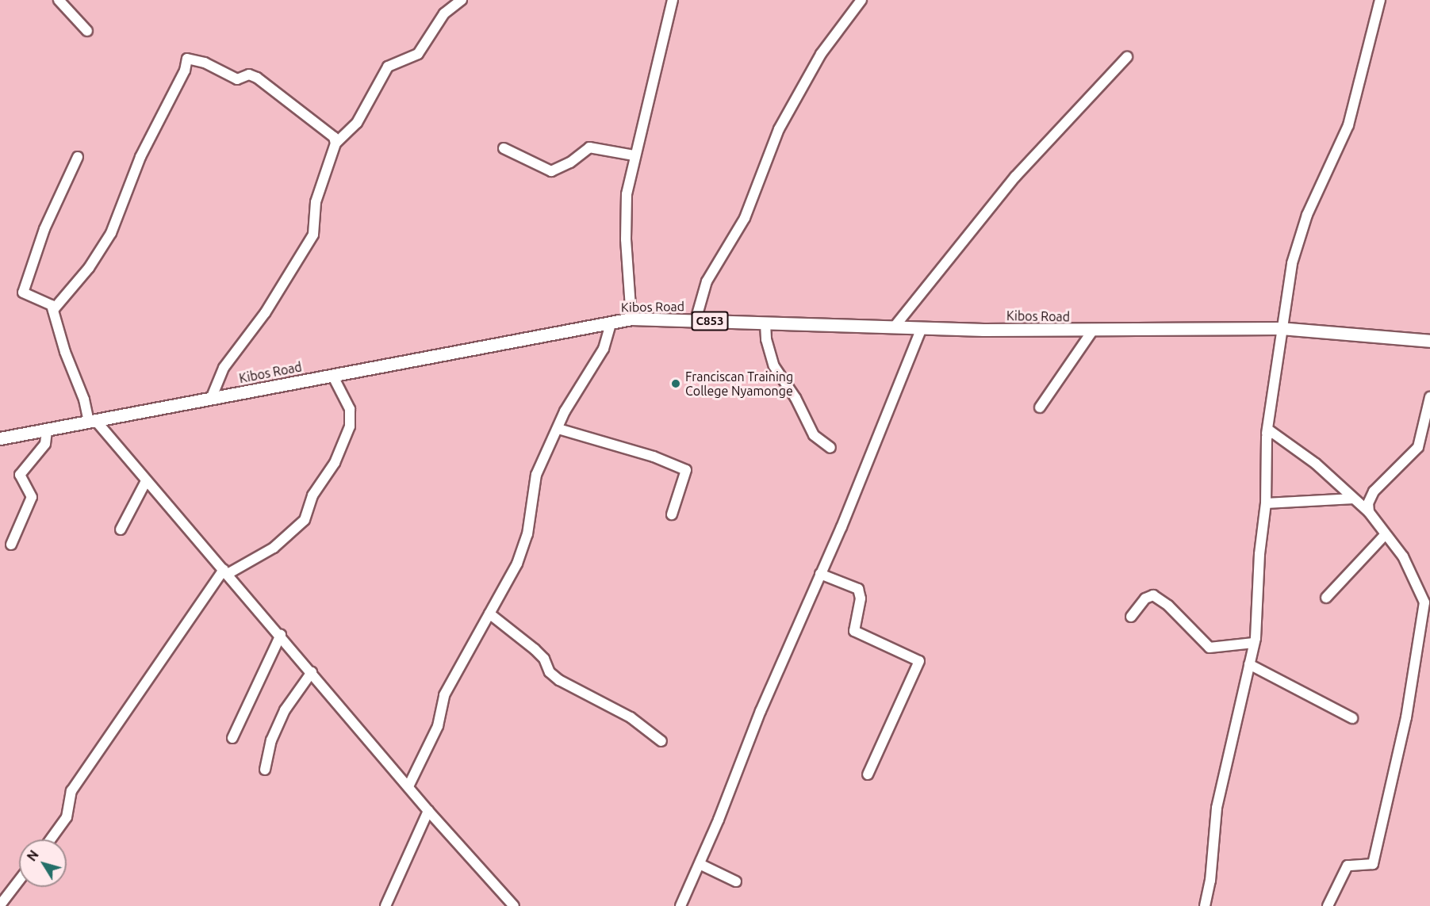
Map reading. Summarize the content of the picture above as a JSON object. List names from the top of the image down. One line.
{"streets":{"main road":["Kibos Road","C853"]},"places":["Franciscan Training College Nyamonge"],"north":"top left"}
